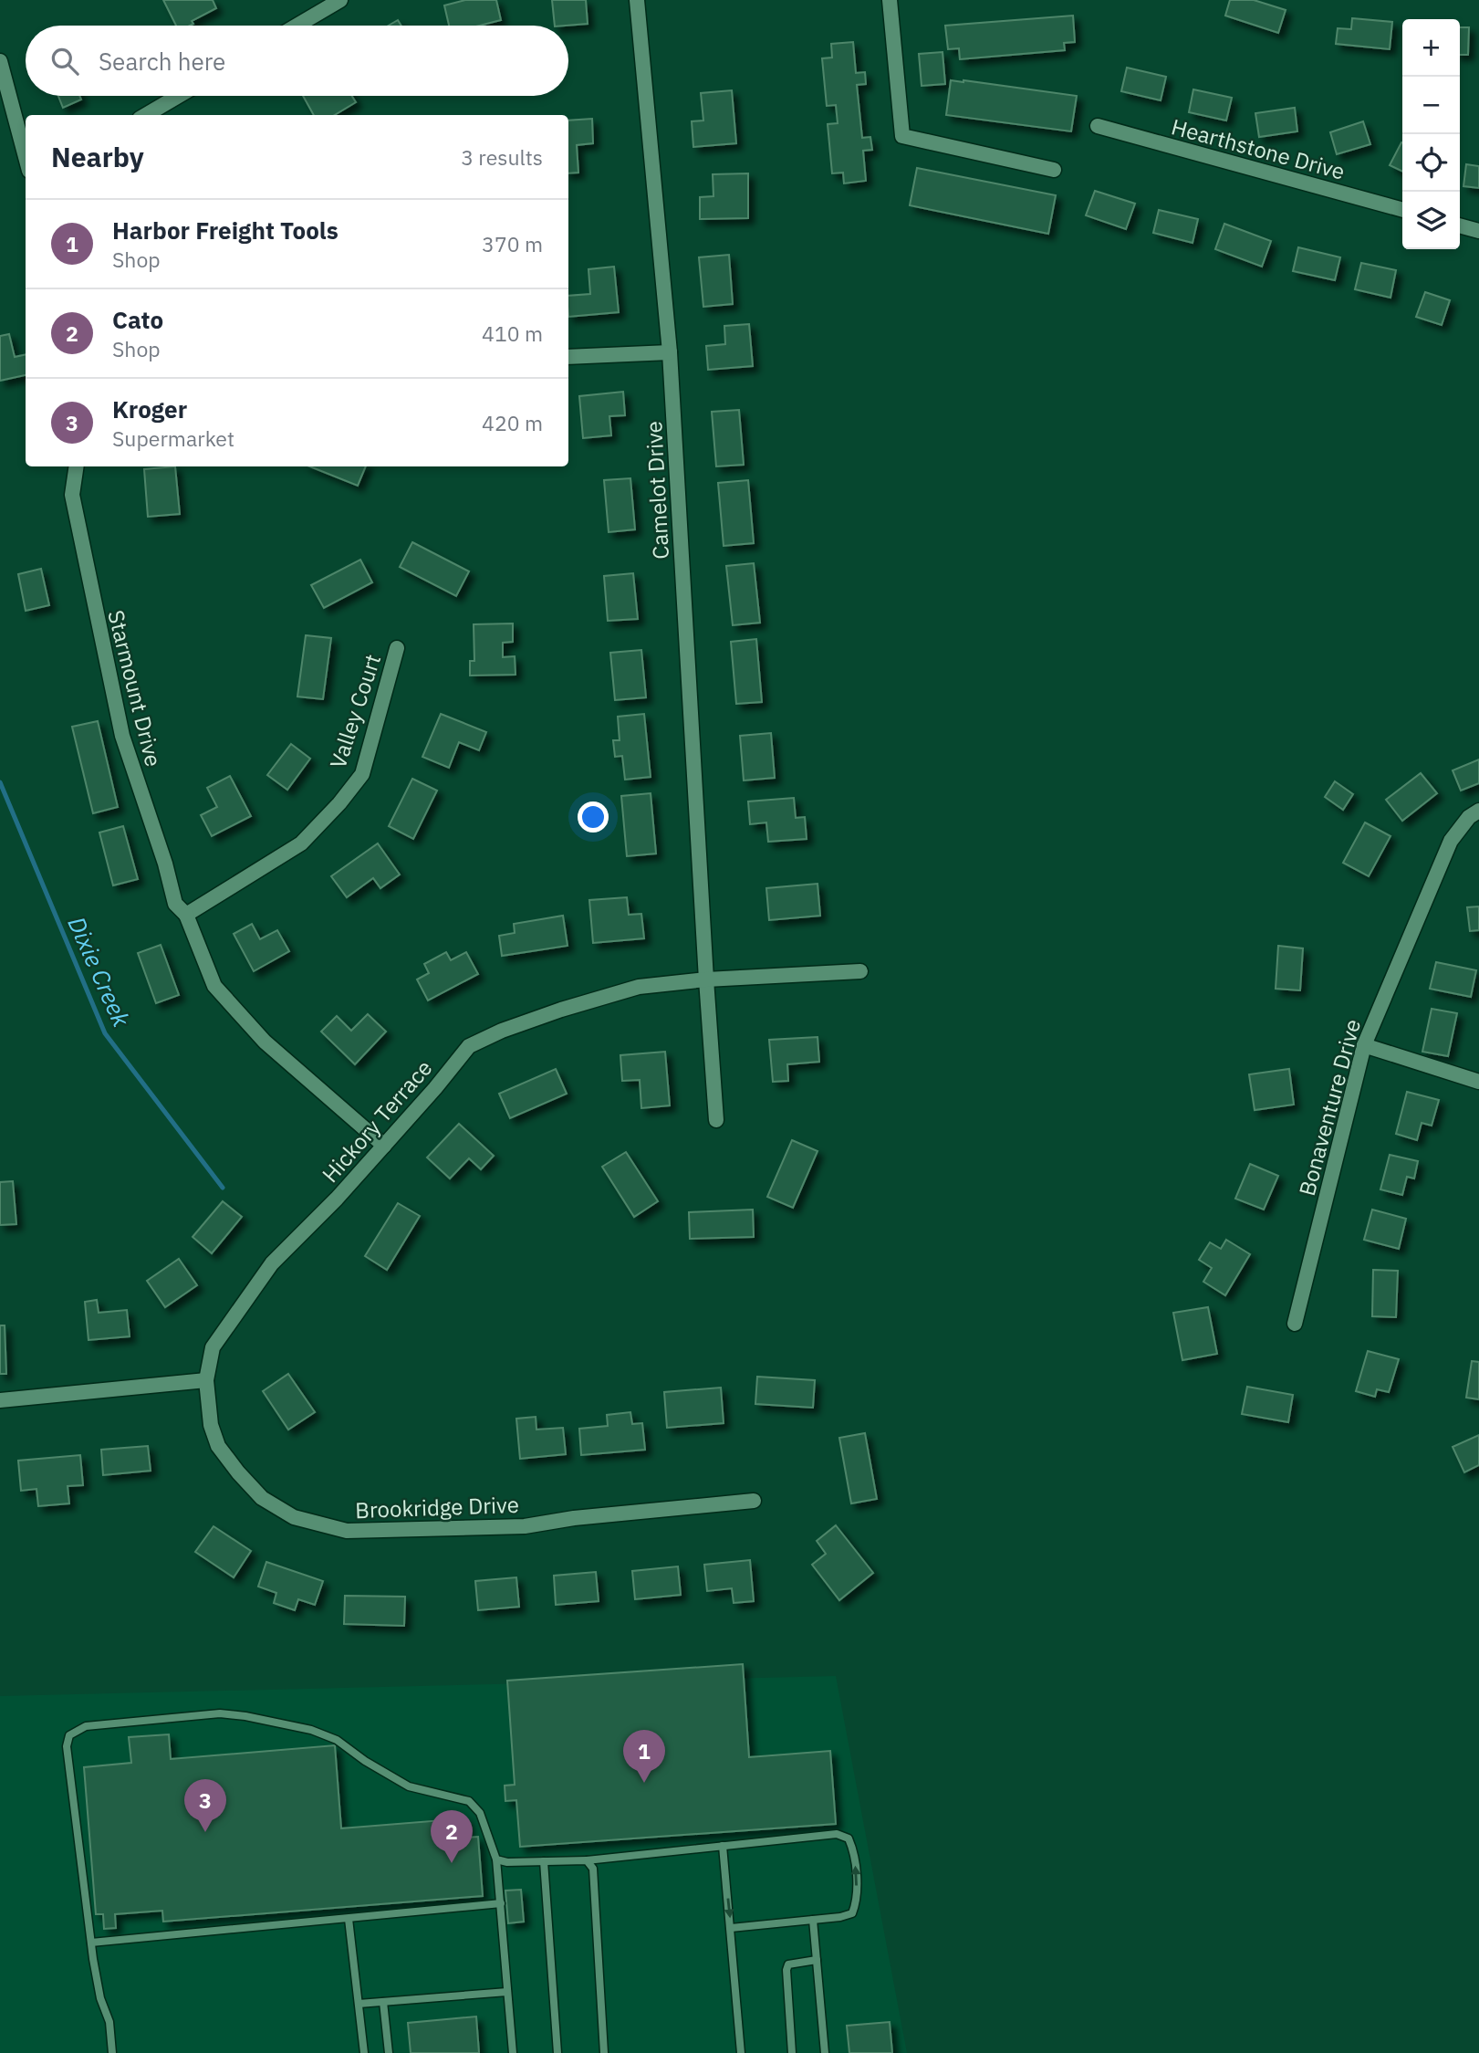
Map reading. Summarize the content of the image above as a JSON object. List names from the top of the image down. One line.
{"streets":{"street":["Hearthstone Drive","Camelot Drive","Starmount Drive","Valley Court","Bonaventure Drive","Hickory Terrace","Brookridge Drive"]},"crossings":[["Camelot Drive","Hickory Terrace"],["Starmount Drive","Valley Court"],["Starmount Drive","Hickory Terrace"],["Hickory Terrace","Brookridge Drive"]],"water":["Dixie Creek"],"page":{"map_buttons":["+","−"],"search":"Search here","heading":["Nearby","3 results"],"list":[{"mark":"1","name":"Harbor Freight Tools","note":"Shop","value":"370 m"},{"mark":"2","name":"Cato","note":"Shop","value":"410 m"},{"mark":"3","name":"Kroger","note":"Supermarket","value":"420 m"}],"pins":["1","3","2"]}}
